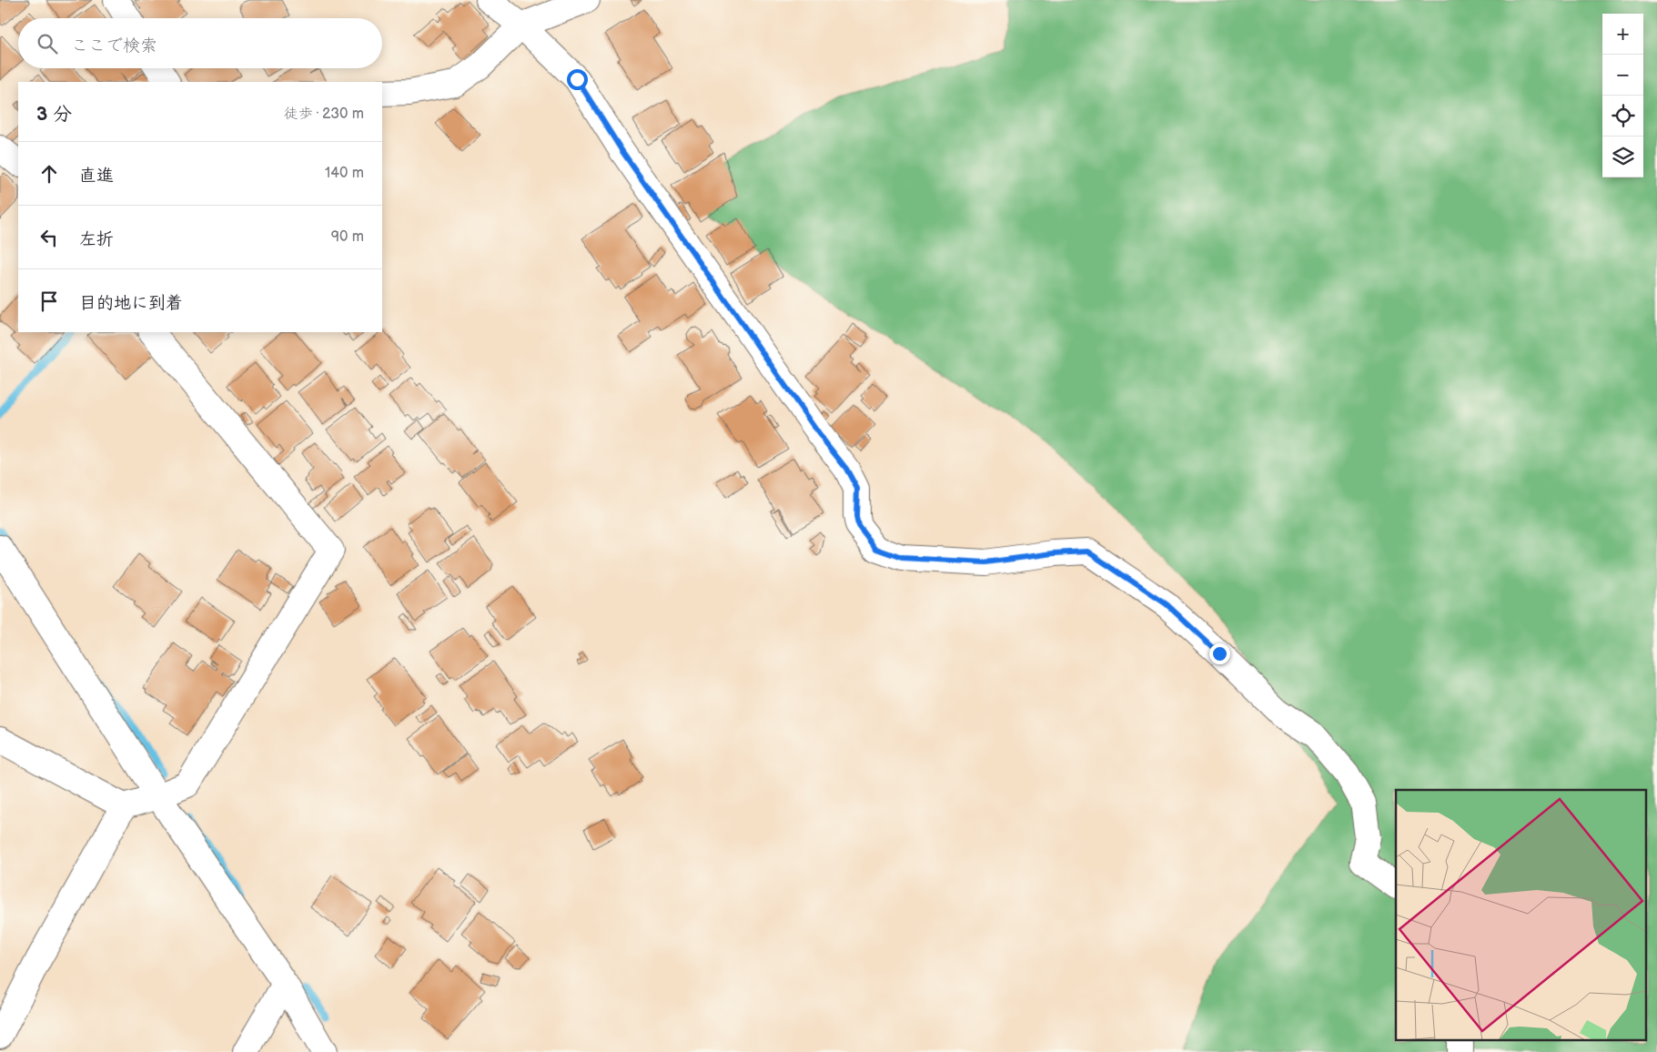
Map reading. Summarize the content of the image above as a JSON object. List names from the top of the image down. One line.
{"page":{"map_buttons":["+","−"],"search":"ここで検索","heading":["3 分","徒歩 · 230 m"],"list":[["直進","140 m"],["左折","90 m"],"目的地に到着"]}}
